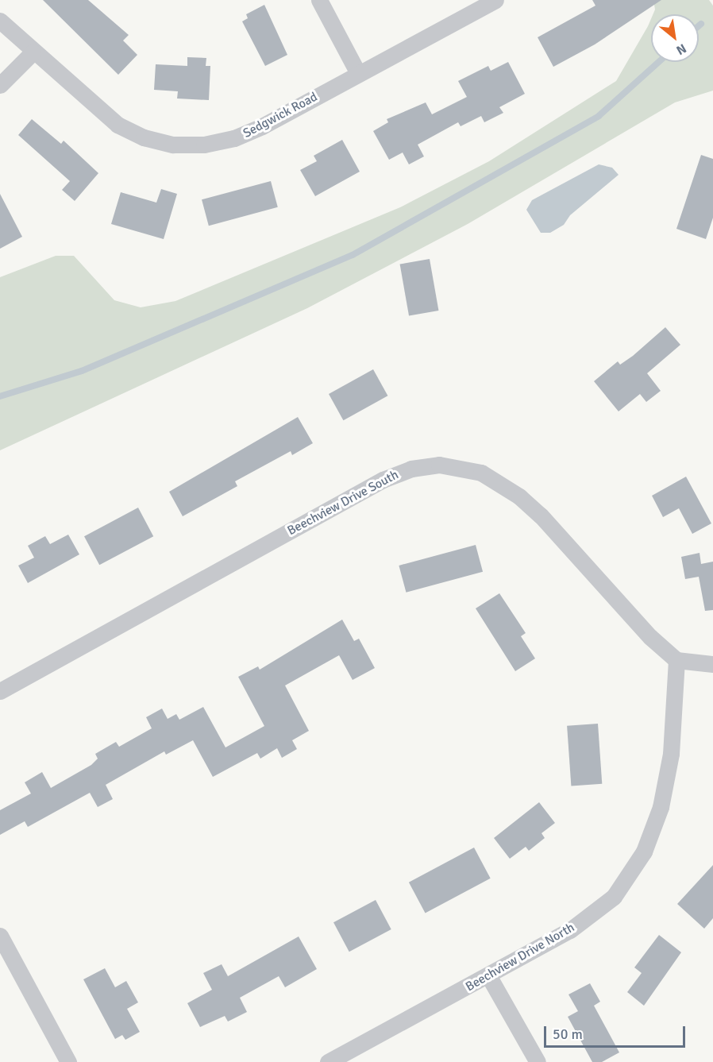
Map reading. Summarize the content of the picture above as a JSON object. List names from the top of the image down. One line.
{"streets":{"street":["Sedgwick Road","Beechview Drive South","Beechview Drive North"]},"crossings":[["Beechview Drive South","Beechview Drive North"]],"scale_bar":"50 m","north":"bottom right"}
